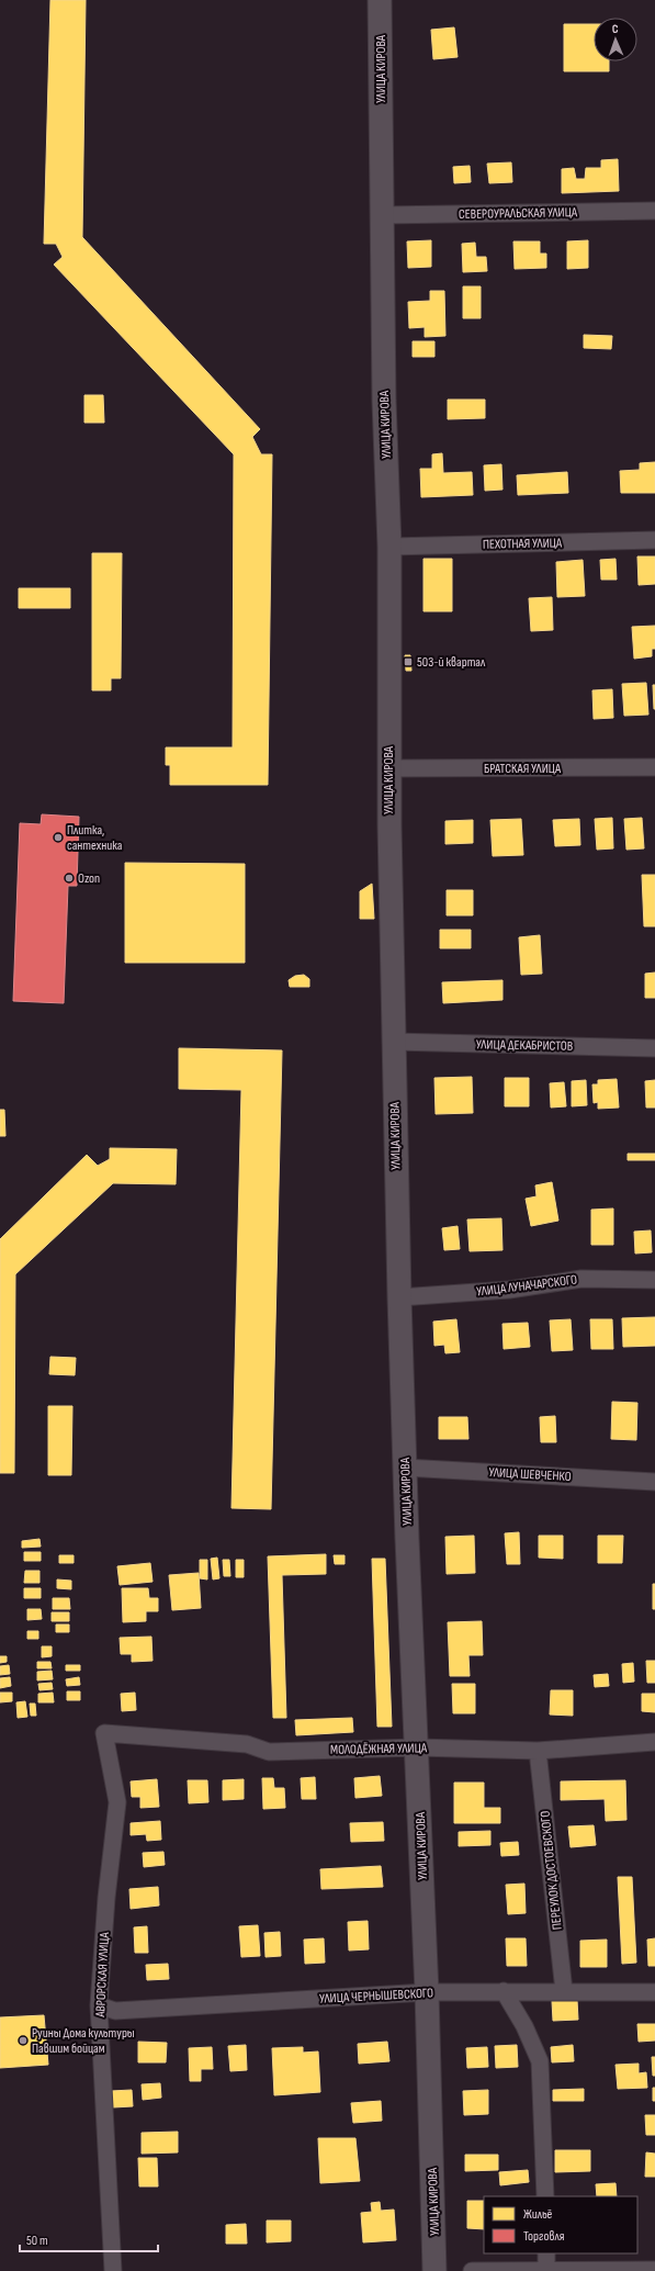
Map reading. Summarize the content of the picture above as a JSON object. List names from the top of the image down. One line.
{"streets":{"main road":["УЛИЦА КИРОВА"],"street":["СЕВЕРОУРАЛЬСКАЯ УЛИЦА","ПЕХОТНАЯ УЛИЦА","БРАТСКАЯ УЛИЦА","УЛИЦА ДЕКАБРИСТОВ","УЛИЦА ЛУНАЧАРСКОГО","УЛИЦА ШЕВЧЕНКО","МОЛОДЁЖНАЯ УЛИЦА","ПЕРЕУЛОК ДОСТОЕВСКОГО","АВРОРСКАЯ УЛИЦА","УЛИЦА ЧЕРНЫШЕВСКОГО"]},"crossings":[["УЛИЦА КИРОВА","СЕВЕРОУРАЛЬСКАЯ УЛИЦА"],["УЛИЦА КИРОВА","ПЕХОТНАЯ УЛИЦА"],["УЛИЦА КИРОВА","БРАТСКАЯ УЛИЦА"],["УЛИЦА КИРОВА","УЛИЦА ДЕКАБРИСТОВ"],["УЛИЦА КИРОВА","УЛИЦА ЛУНАЧАРСКОГО"],["УЛИЦА КИРОВА","УЛИЦА ШЕВЧЕНКО"],["УЛИЦА КИРОВА","МОЛОДЁЖНАЯ УЛИЦА"],["УЛИЦА КИРОВА","УЛИЦА ЧЕРНЫШЕВСКОГО"],["МОЛОДЁЖНАЯ УЛИЦА","ПЕРЕУЛОК ДОСТОЕВСКОГО"],["МОЛОДЁЖНАЯ УЛИЦА","АВРОРСКАЯ УЛИЦА"],["ПЕРЕУЛОК ДОСТОЕВСКОГО","УЛИЦА ЧЕРНЫШЕВСКОГО"],["АВРОРСКАЯ УЛИЦА","УЛИЦА ЧЕРНЫШЕВСКОГО"]],"places":{"transit":["503-й квартал"],"other":["Плитка, сантехника","Ozon","Руины Дома культуры Павшим бойцам"]},"legend":["Жильё","Торговля"],"scale_bar":"50 m","north":"top"}
